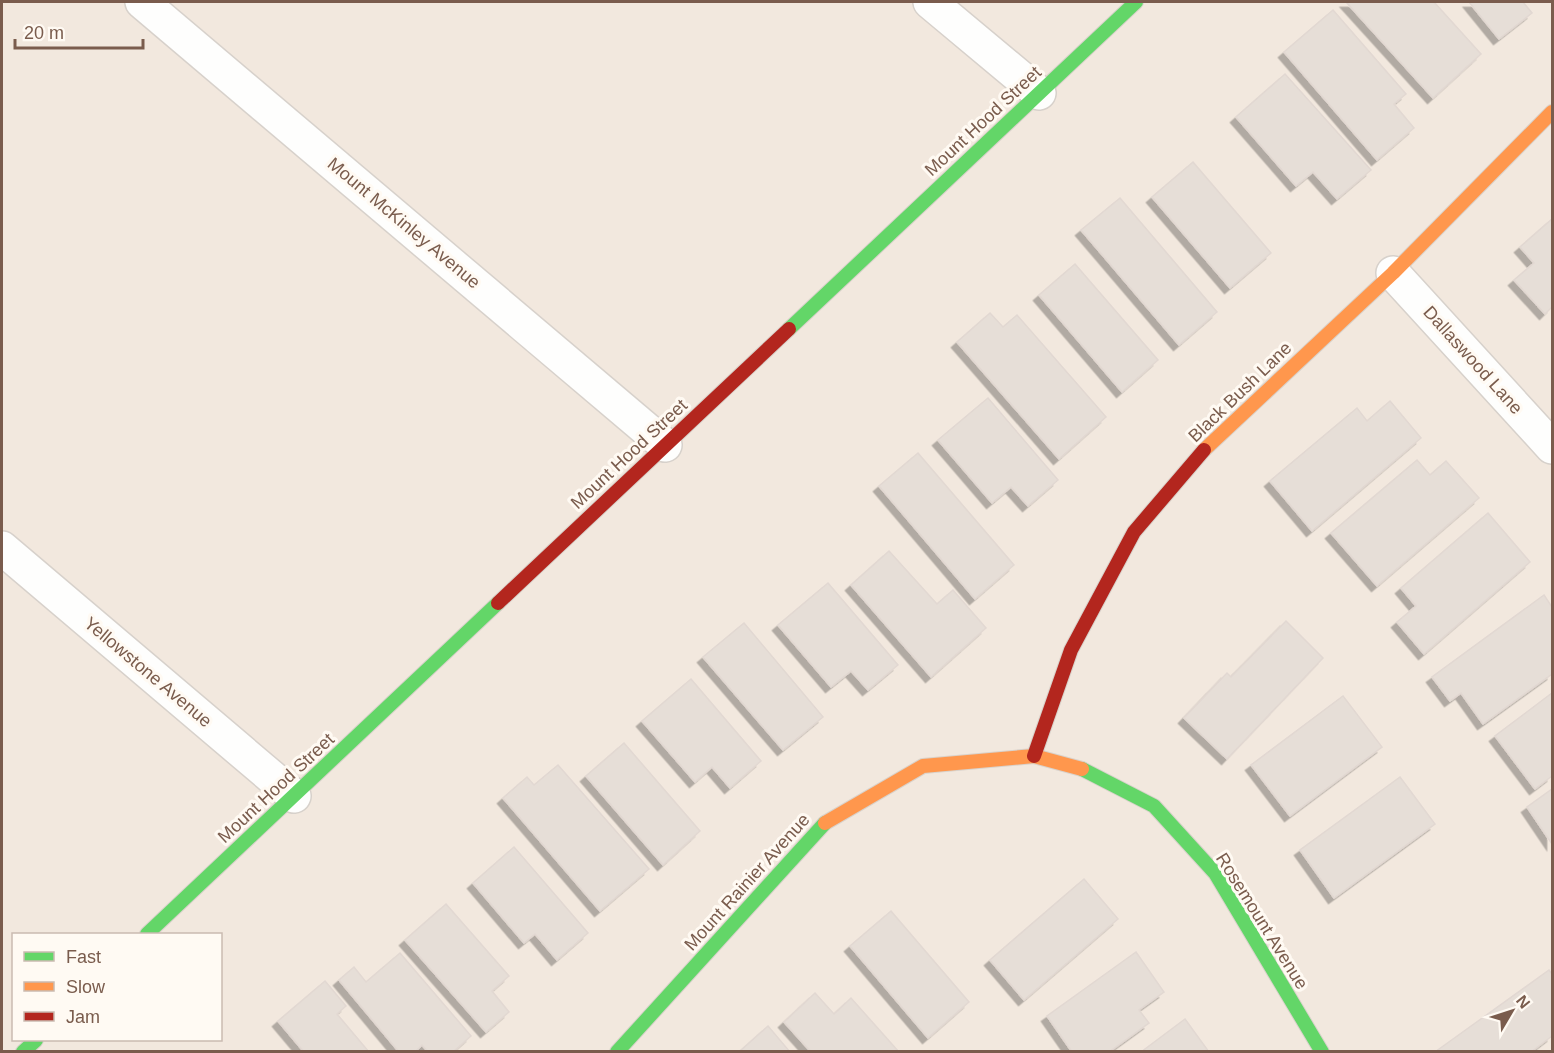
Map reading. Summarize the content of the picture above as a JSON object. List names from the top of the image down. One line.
{"streets":{"street":["Mount Hood Street","Mount McKinley Avenue","Dallaswood Lane","Black Bush Lane","Yellowstone Avenue","Mount Rainier Avenue","Rosemount Avenue"]},"crossings":[["Mount Hood Street","Mount McKinley Avenue"],["Mount Hood Street","Yellowstone Avenue"],["Dallaswood Lane","Black Bush Lane"],["Black Bush Lane","Mount Rainier Avenue"],["Black Bush Lane","Rosemount Avenue"],["Mount Rainier Avenue","Rosemount Avenue"]],"legend":["Fast","Slow","Jam"],"scale_bar":"20 m","north":"top right"}
